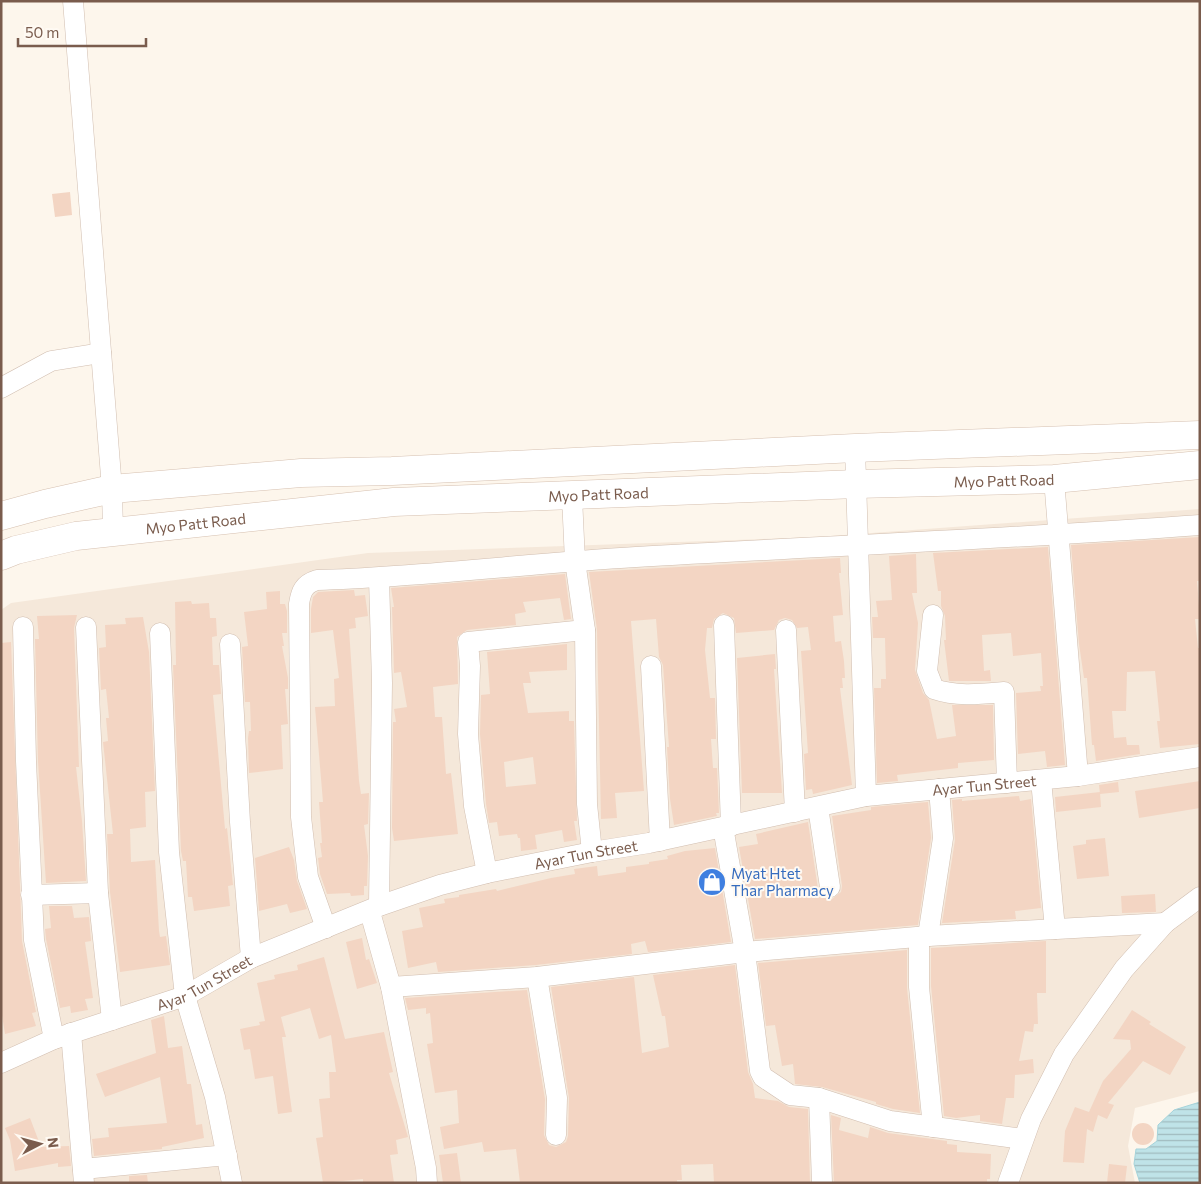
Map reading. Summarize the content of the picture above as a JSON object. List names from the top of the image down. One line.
{"streets":{"main road":["Myo Patt Road"],"street":["Ayar Tun Street"]},"places":{"shop":["Myat Htet Thar Pharmacy"]},"scale_bar":"50 m","north":"right"}
